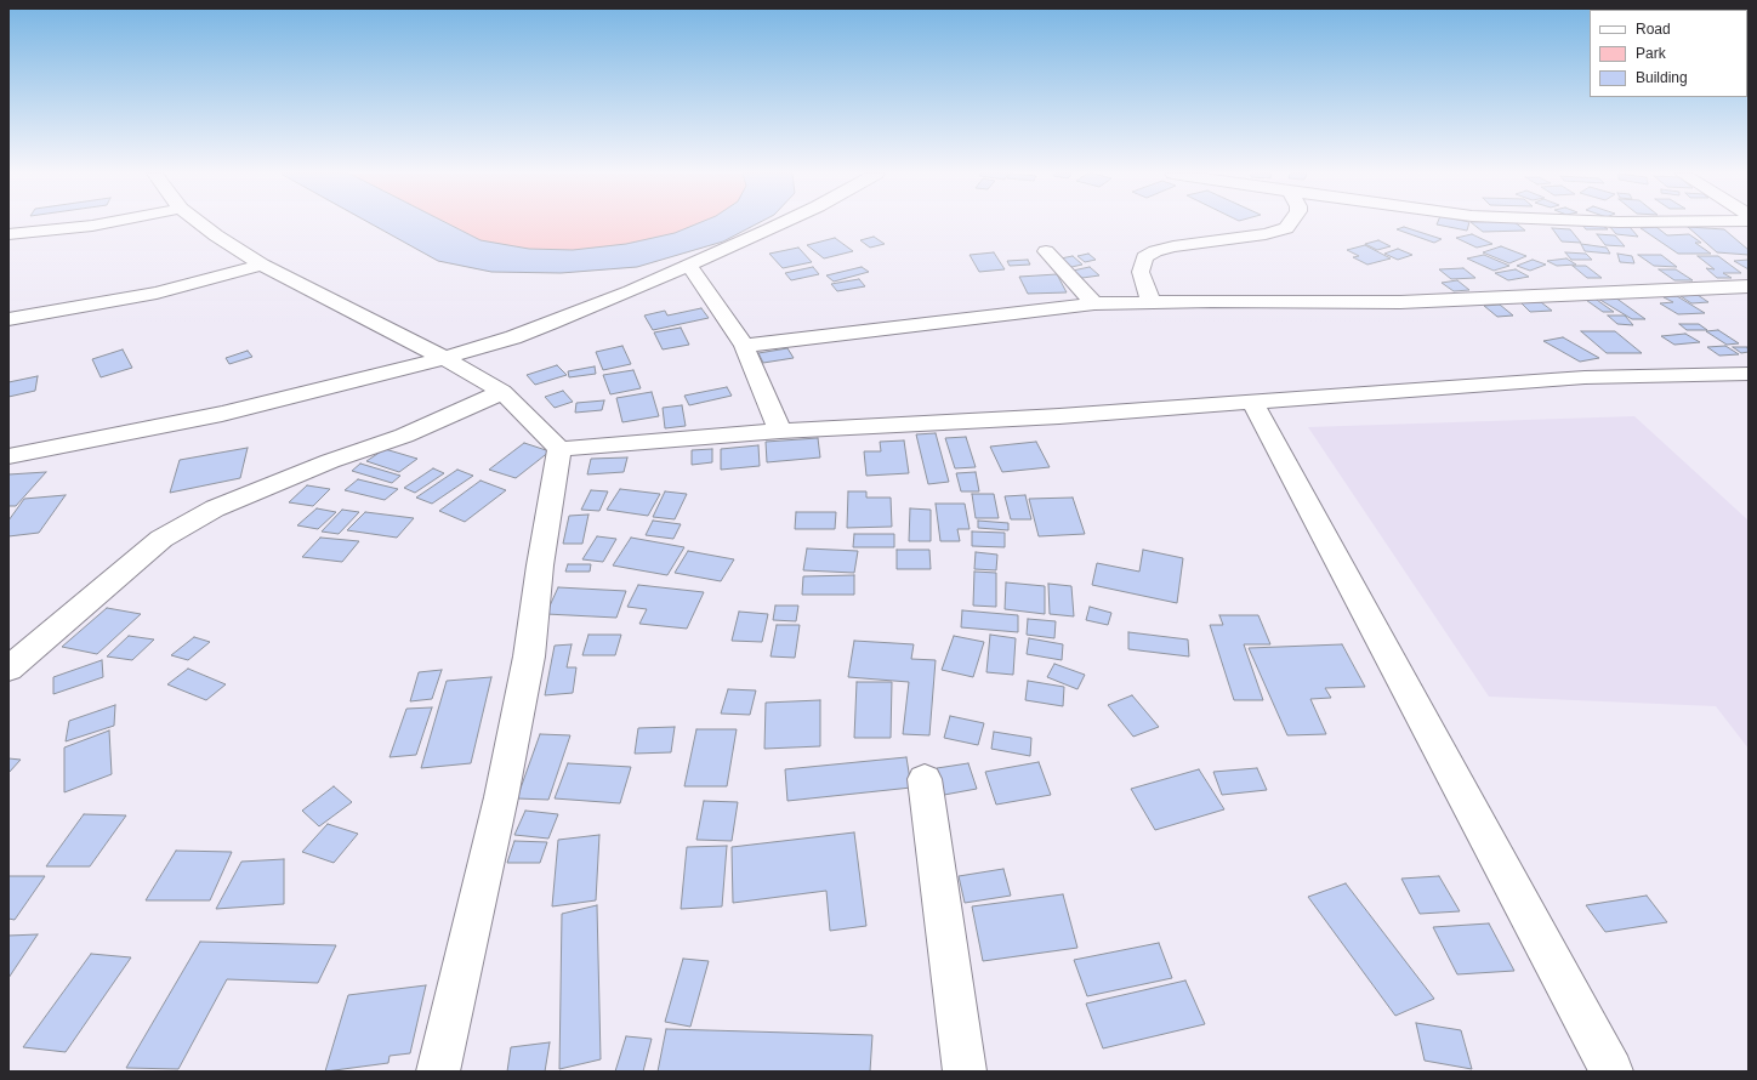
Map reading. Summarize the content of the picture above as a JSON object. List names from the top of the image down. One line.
{"legend":["Road","Park","Building"]}
